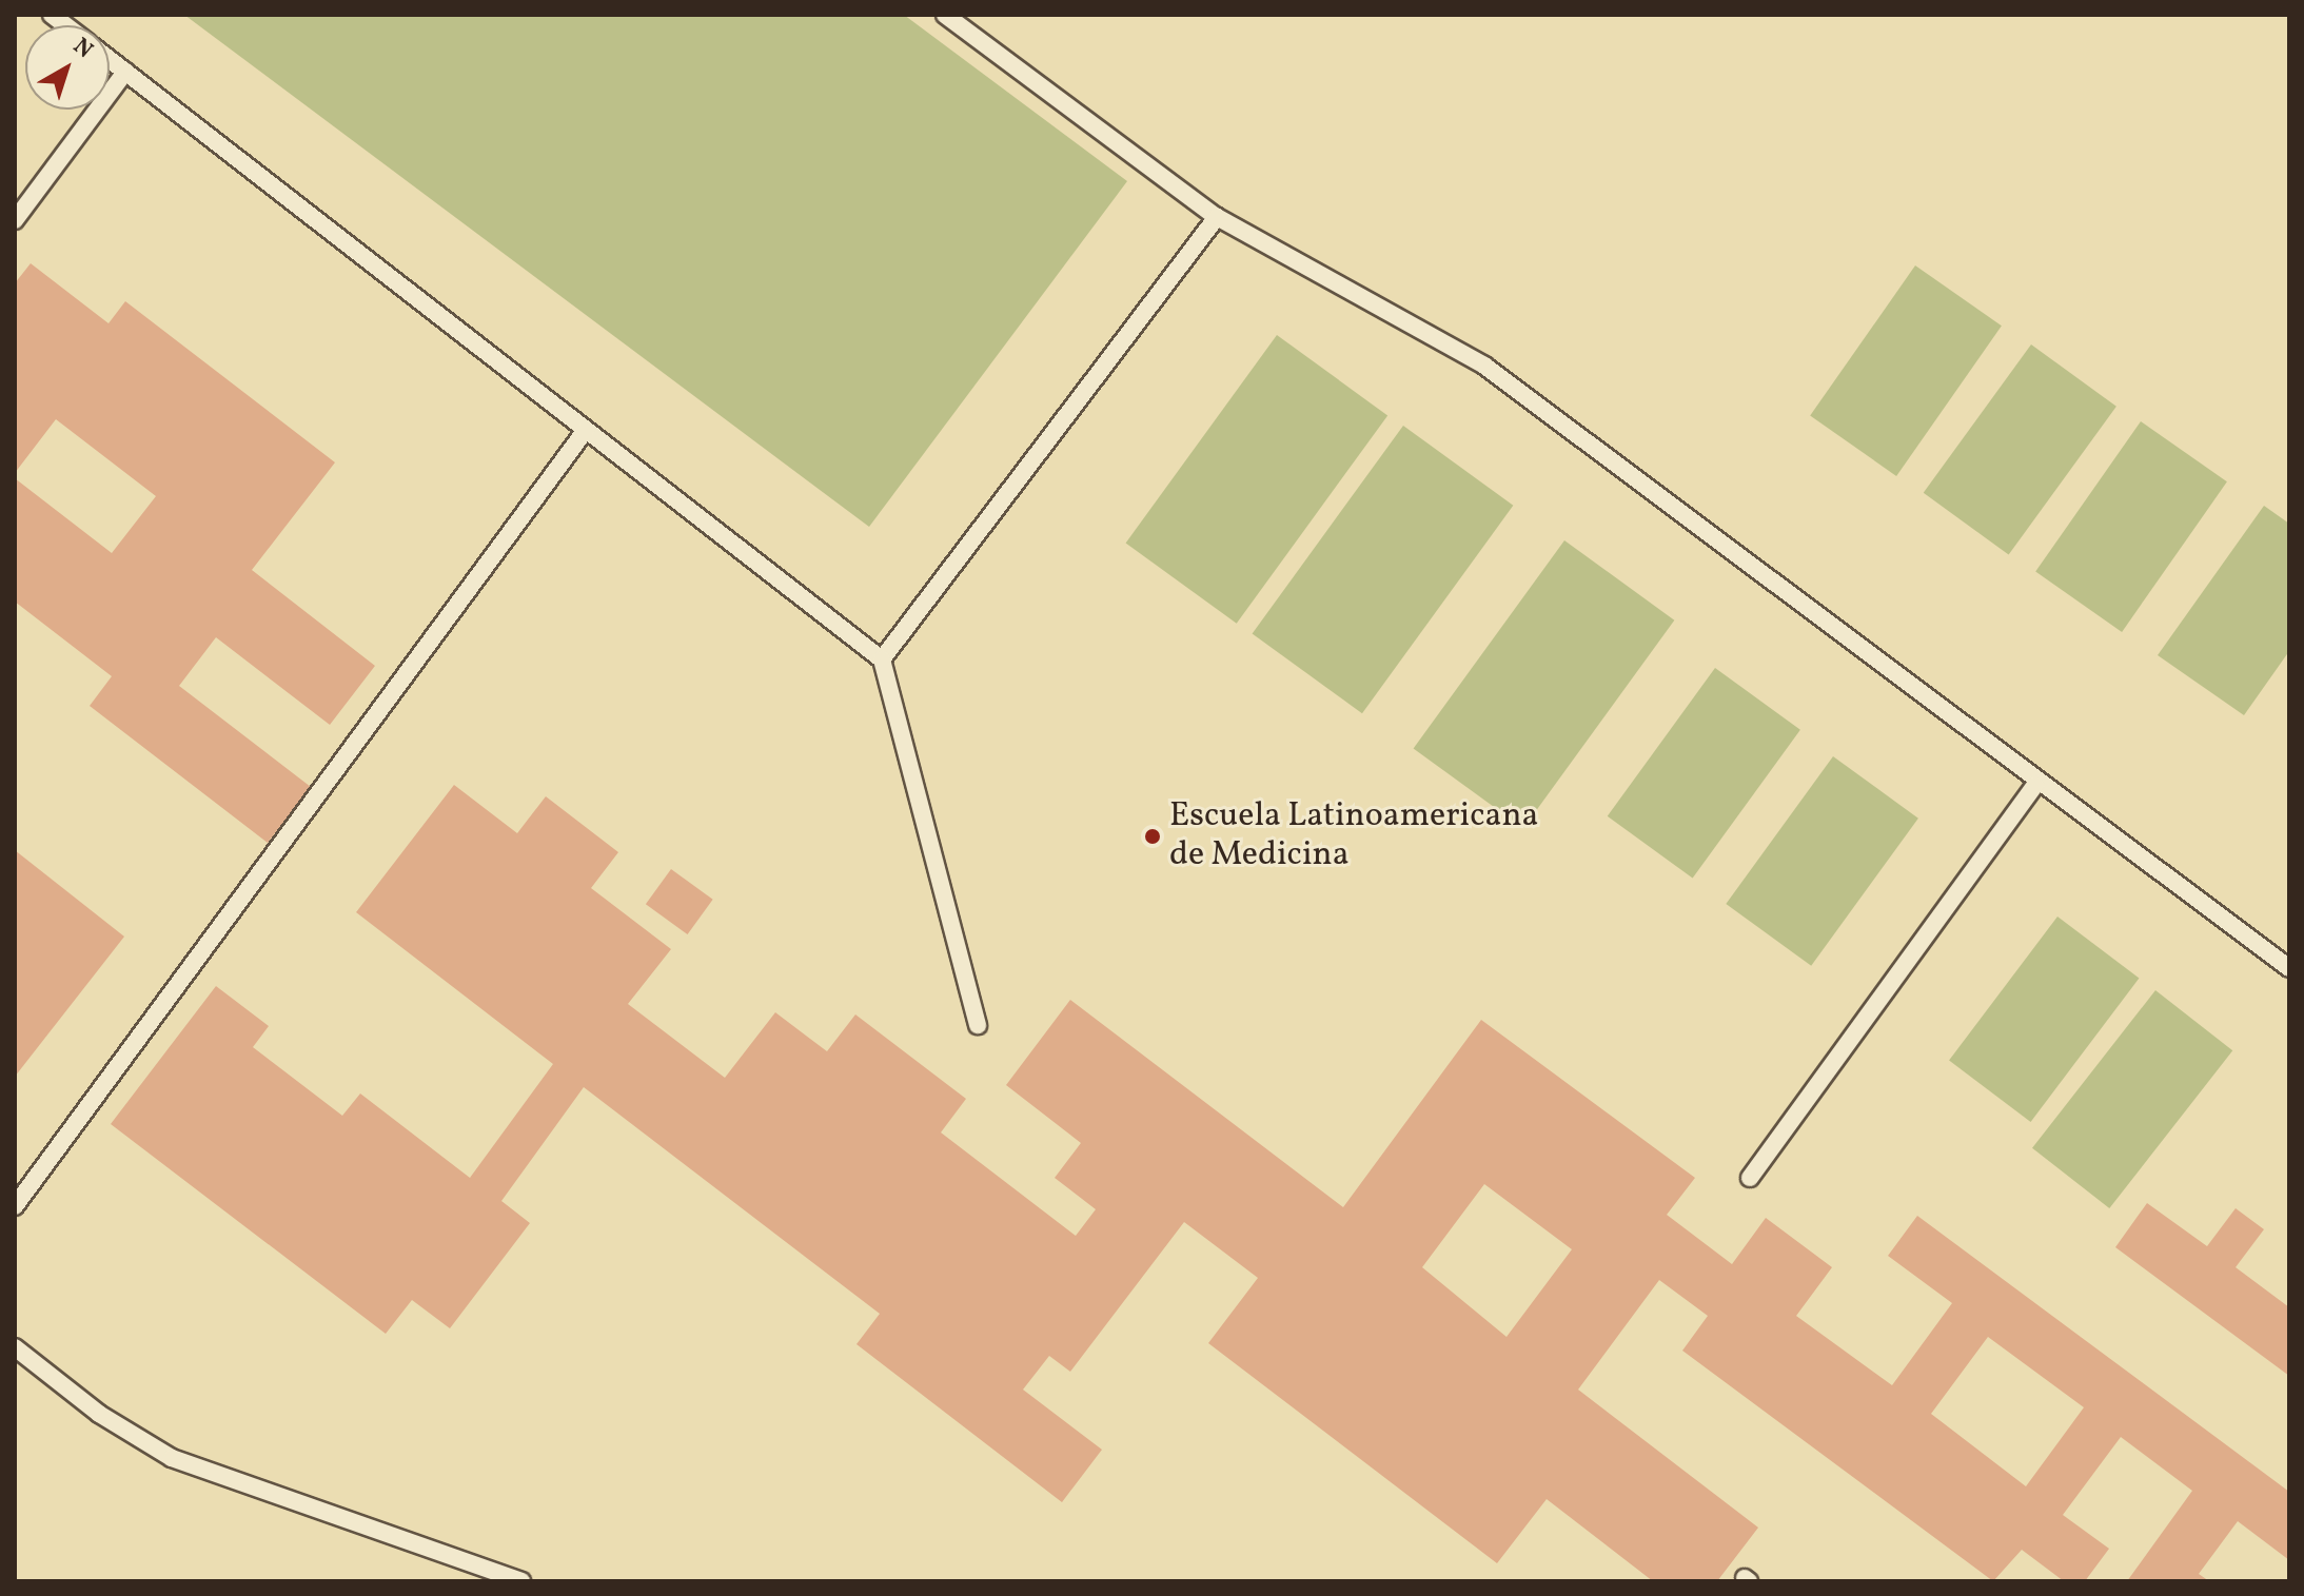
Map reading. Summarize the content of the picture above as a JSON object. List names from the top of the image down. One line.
{"places":["Escuela Latinoamericana de Medicina"],"north":"top right"}
